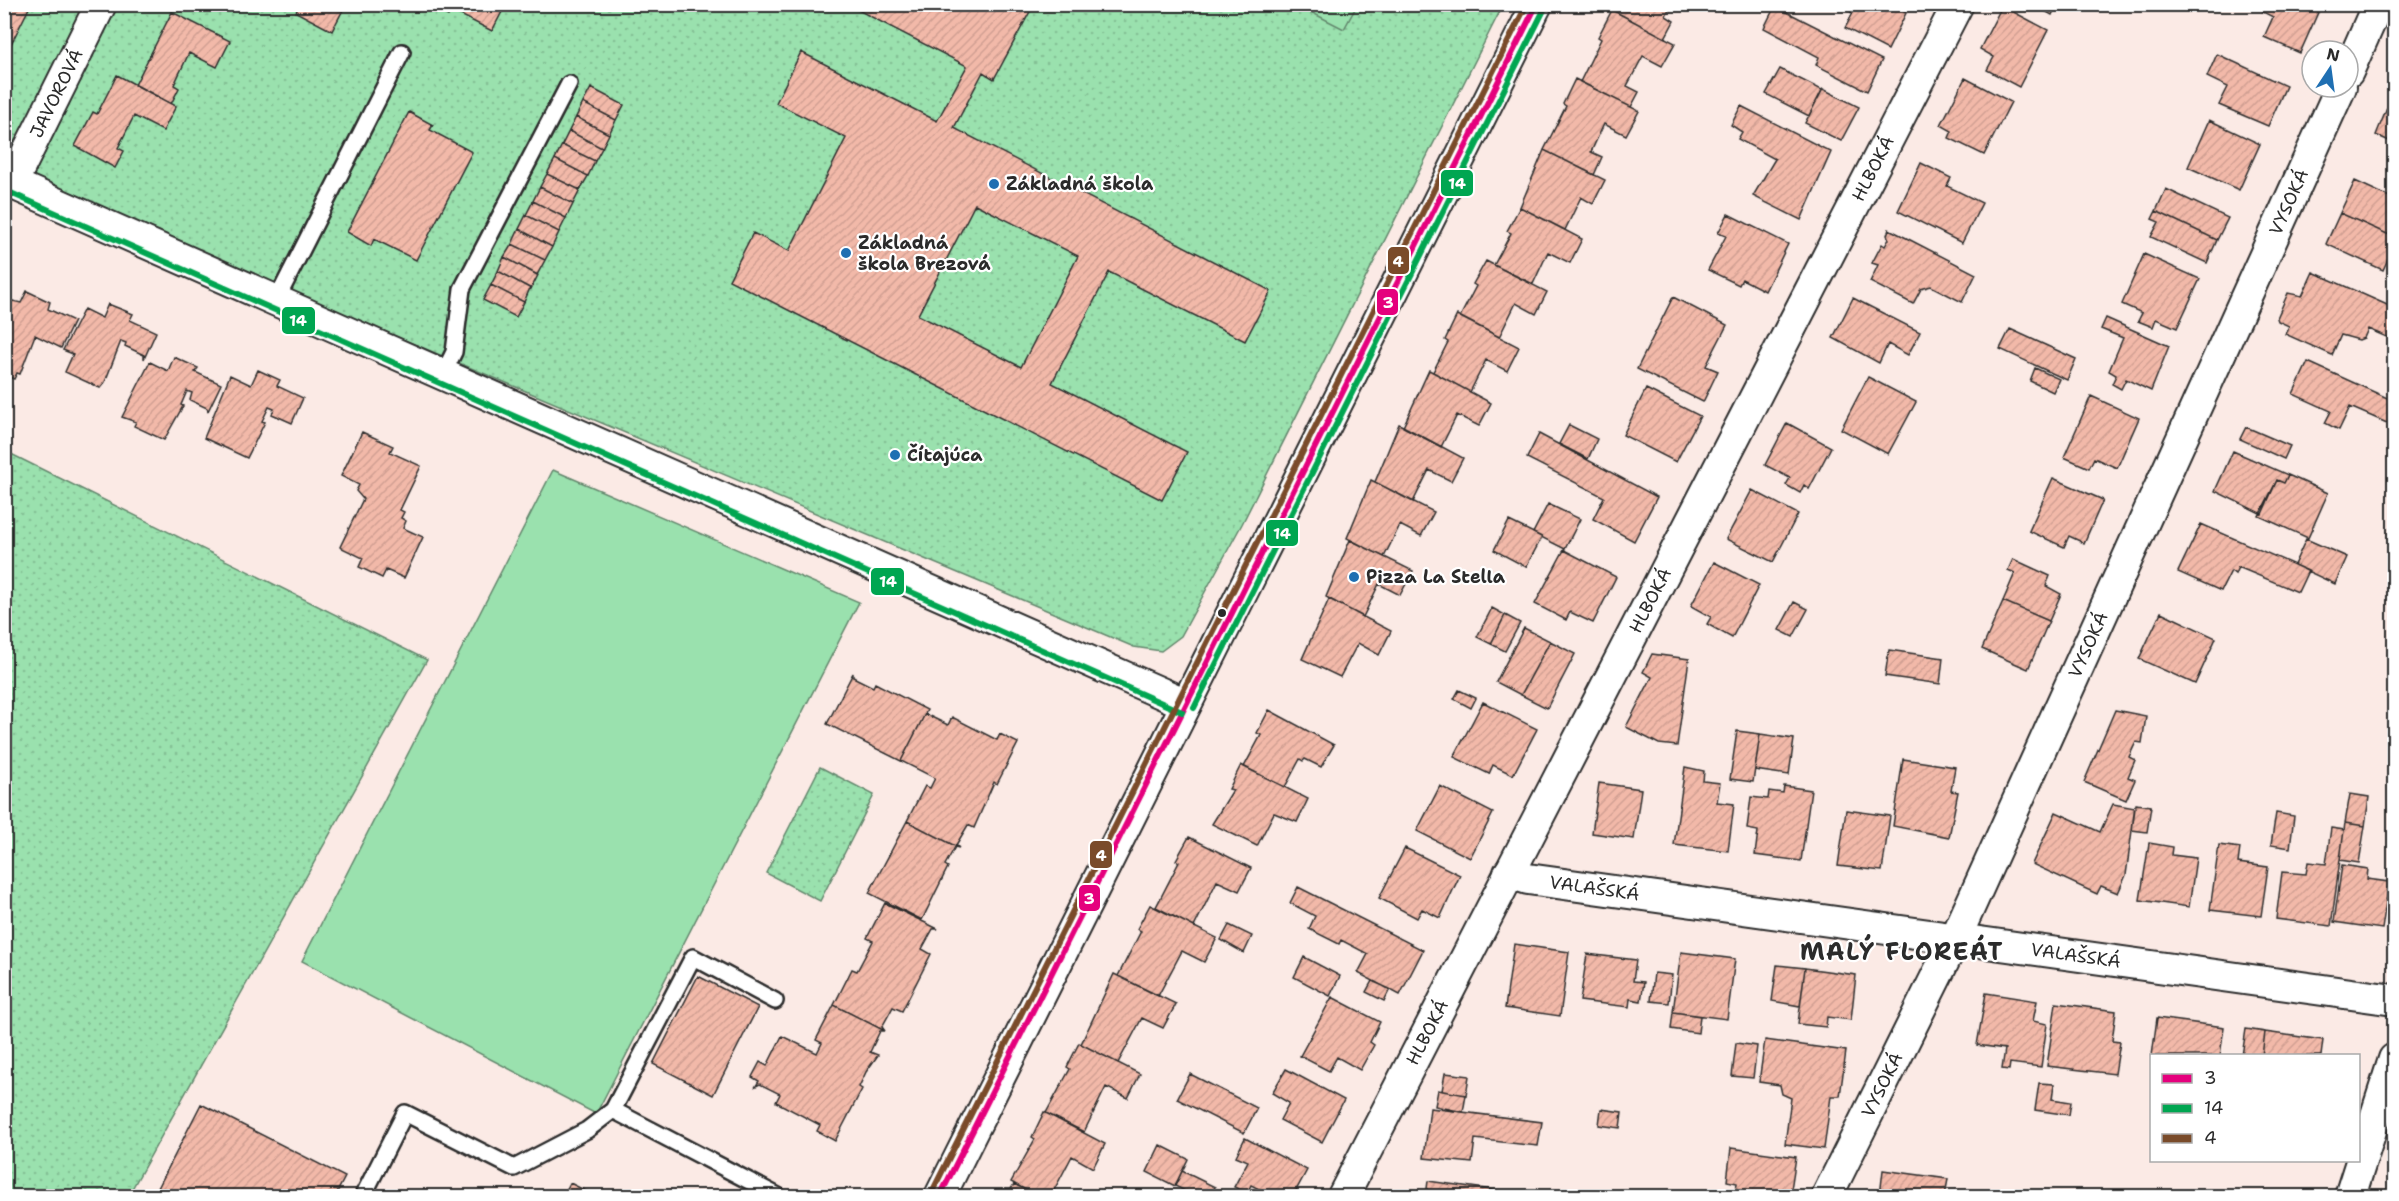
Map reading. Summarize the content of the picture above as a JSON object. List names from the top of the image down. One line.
{"streets":{"street":["JAVOROVÁ","HLBOKÁ","VYSOKÁ","VALAŠSKÁ"]},"crossings":[["HLBOKÁ","VALAŠSKÁ"],["VYSOKÁ","VALAŠSKÁ"]],"districts":["MALÝ FLOREÁT"],"places":["Základná škola","Základná škola Brezová","Čítajúca","Pizza La Stella"],"lines":["transit line 3","transit line 4","transit line 14"],"legend":["3","14","4"],"north":"top"}
